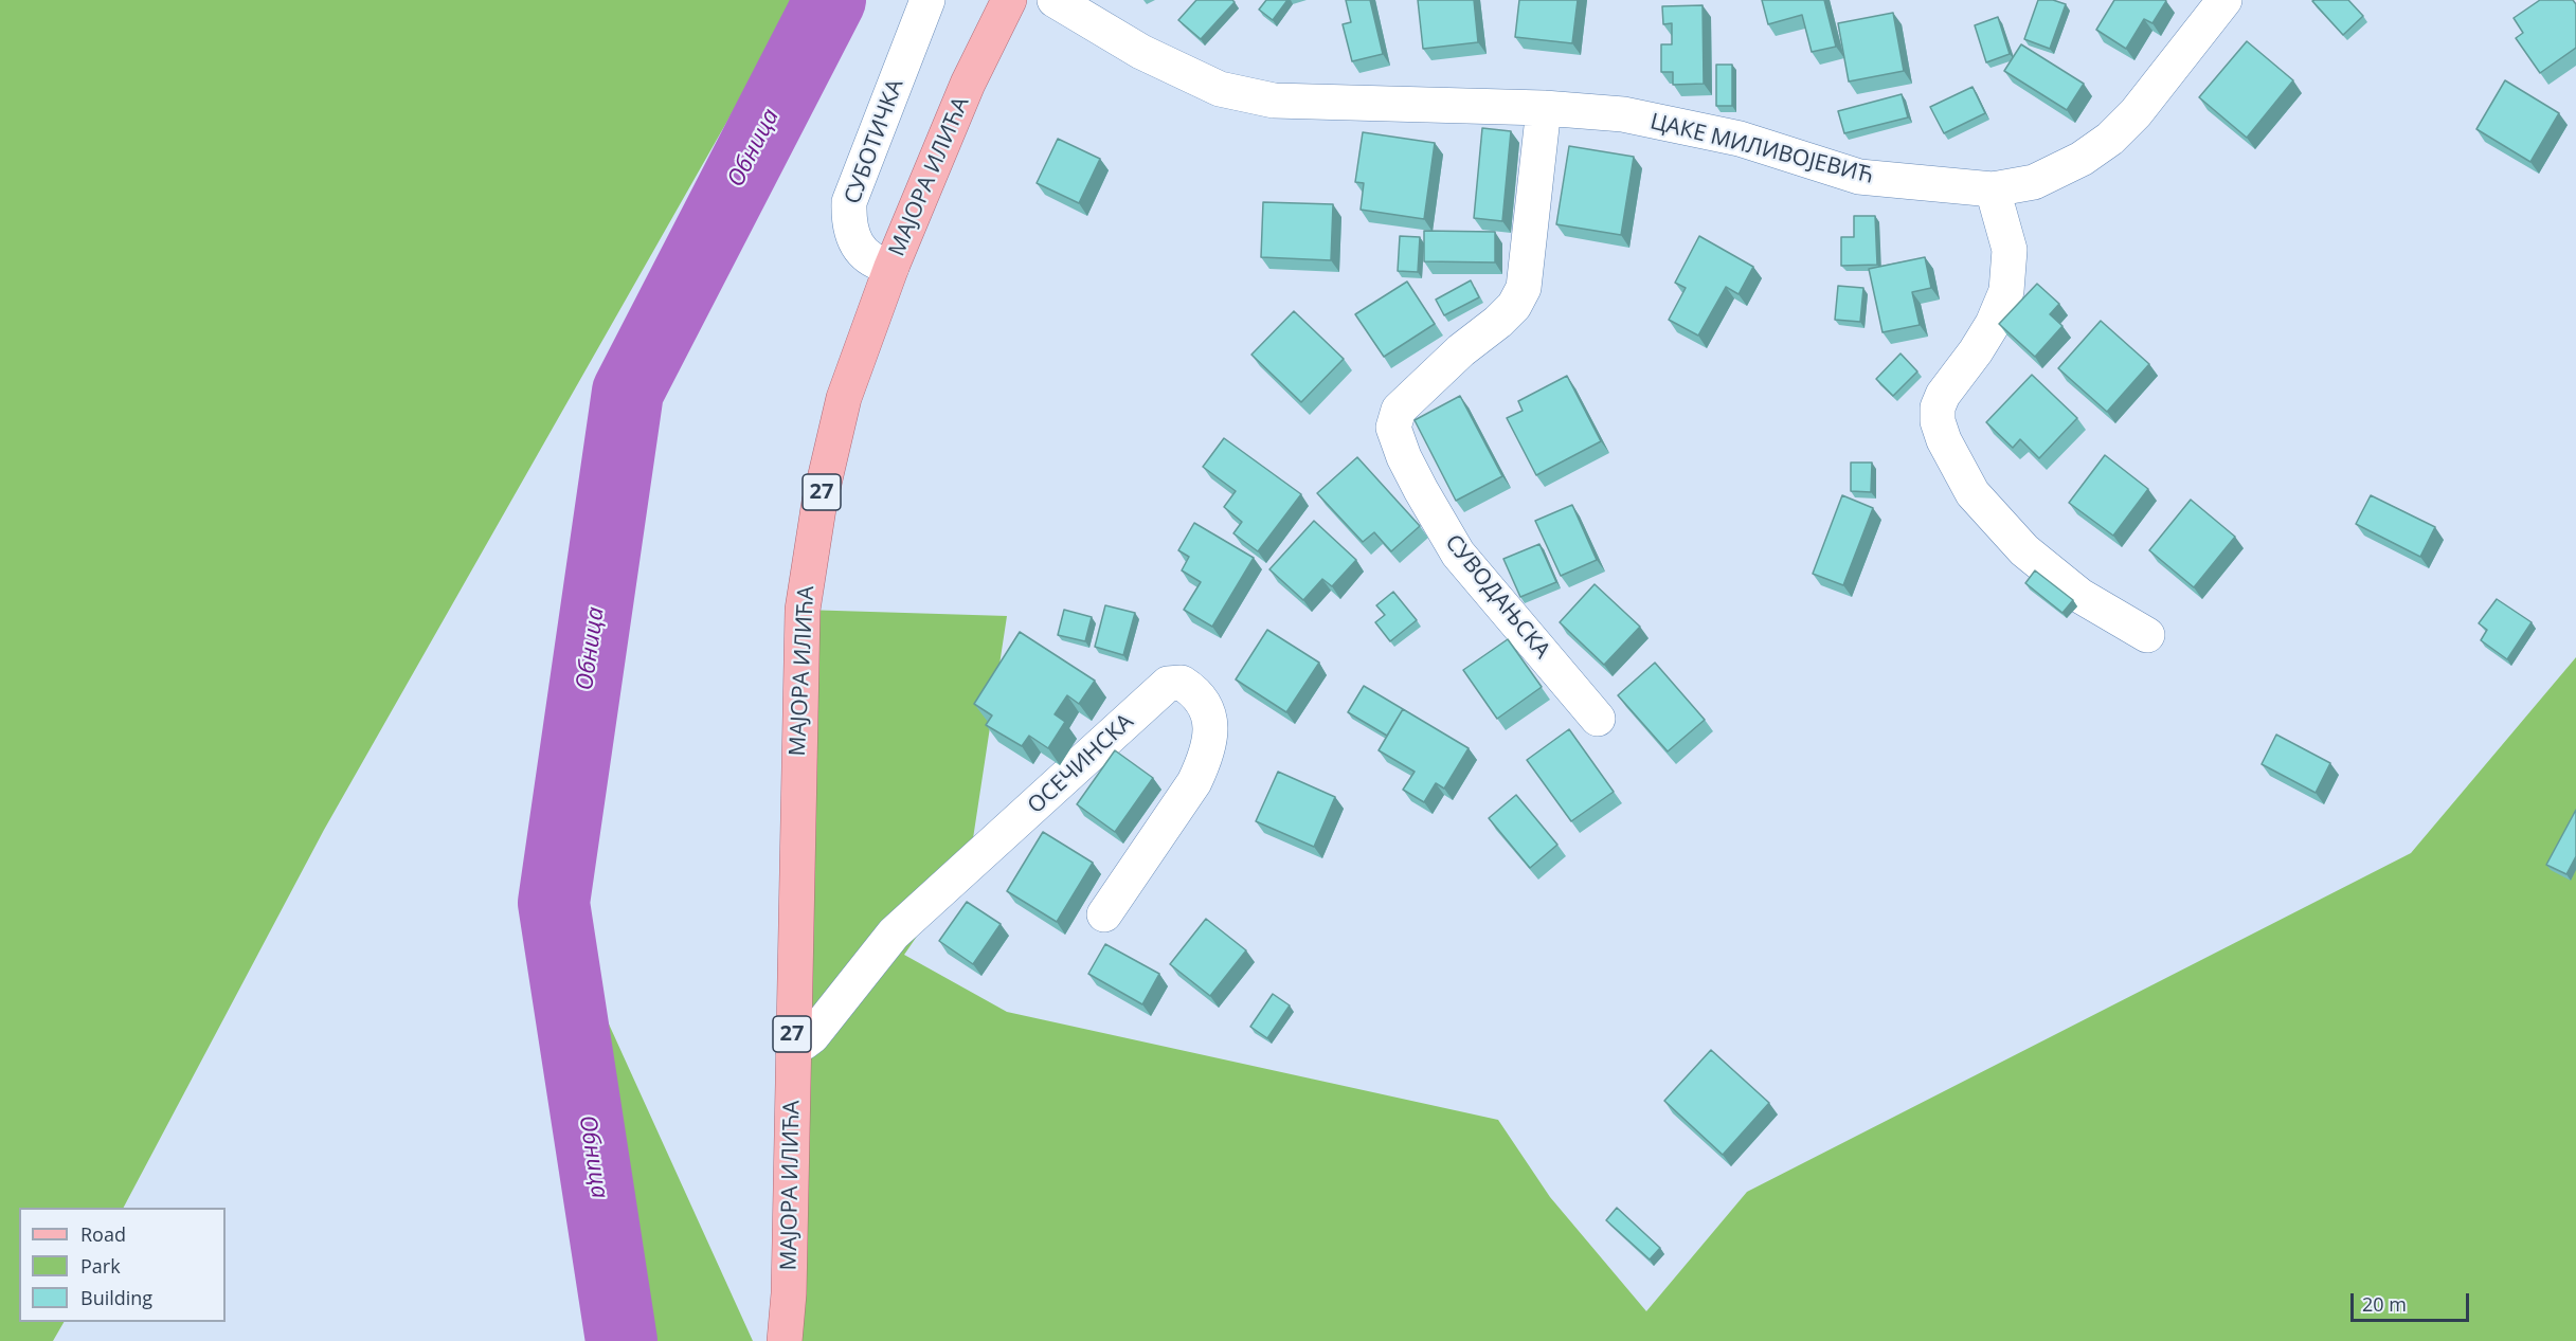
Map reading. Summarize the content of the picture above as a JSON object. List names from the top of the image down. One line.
{"streets":{"main road":["МАЈОРА ИЛИЋА","27"],"street":["СУБОТИЧКА","ЦАКЕ МИЛИВОЈЕВИЋ","СУВОДАЊСКА","ОСЕЧИНСКА"]},"crossings":[["СУБОТИЧКА","МАЈОРА ИЛИЋА"],["ЦАКЕ МИЛИВОЈЕВИЋ","СУВОДАЊСКА"],["МАЈОРА ИЛИЋА","ОСЕЧИНСКА"]],"water":["Обница"],"legend":["Road","Park","Building"],"scale_bar":"20 m"}
